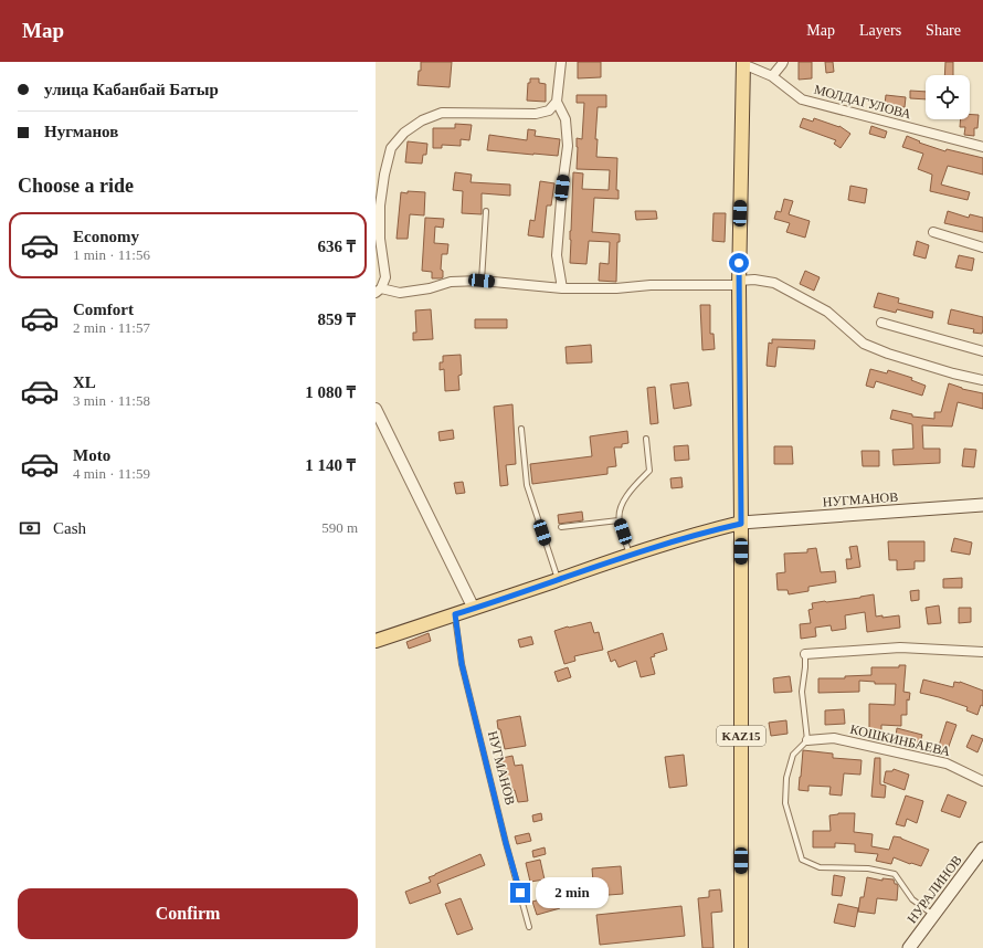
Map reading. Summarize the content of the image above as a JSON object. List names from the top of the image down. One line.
{"streets":{"main road":["НУГМАНОВ","KAZ15","НУРАЛИНОВ"],"street":["МОЛДАГУЛОВА","КОШКИНБАЕВА"]},"crossings":[["НУГМАНОВ","KAZ15"]],"page":{"header":"Map","nav":["Map","Layers","Share"],"banner":["улица Кабанбай Батыр","Нугманов"],"heading":"Choose a ride","list":[{"name":"Economy","note":"1 min · 11:56","value":"636 ₸"},{"name":"Comfort","note":"2 min · 11:57","value":"859 ₸"},{"name":"XL","note":"3 min · 11:58","value":"1 080 ₸"},{"name":"Moto","note":"4 min · 11:59","value":"1 140 ₸"}],"pay":["Cash","590 m"],"bubble":"2 min","buttons":"Confirm"}}
